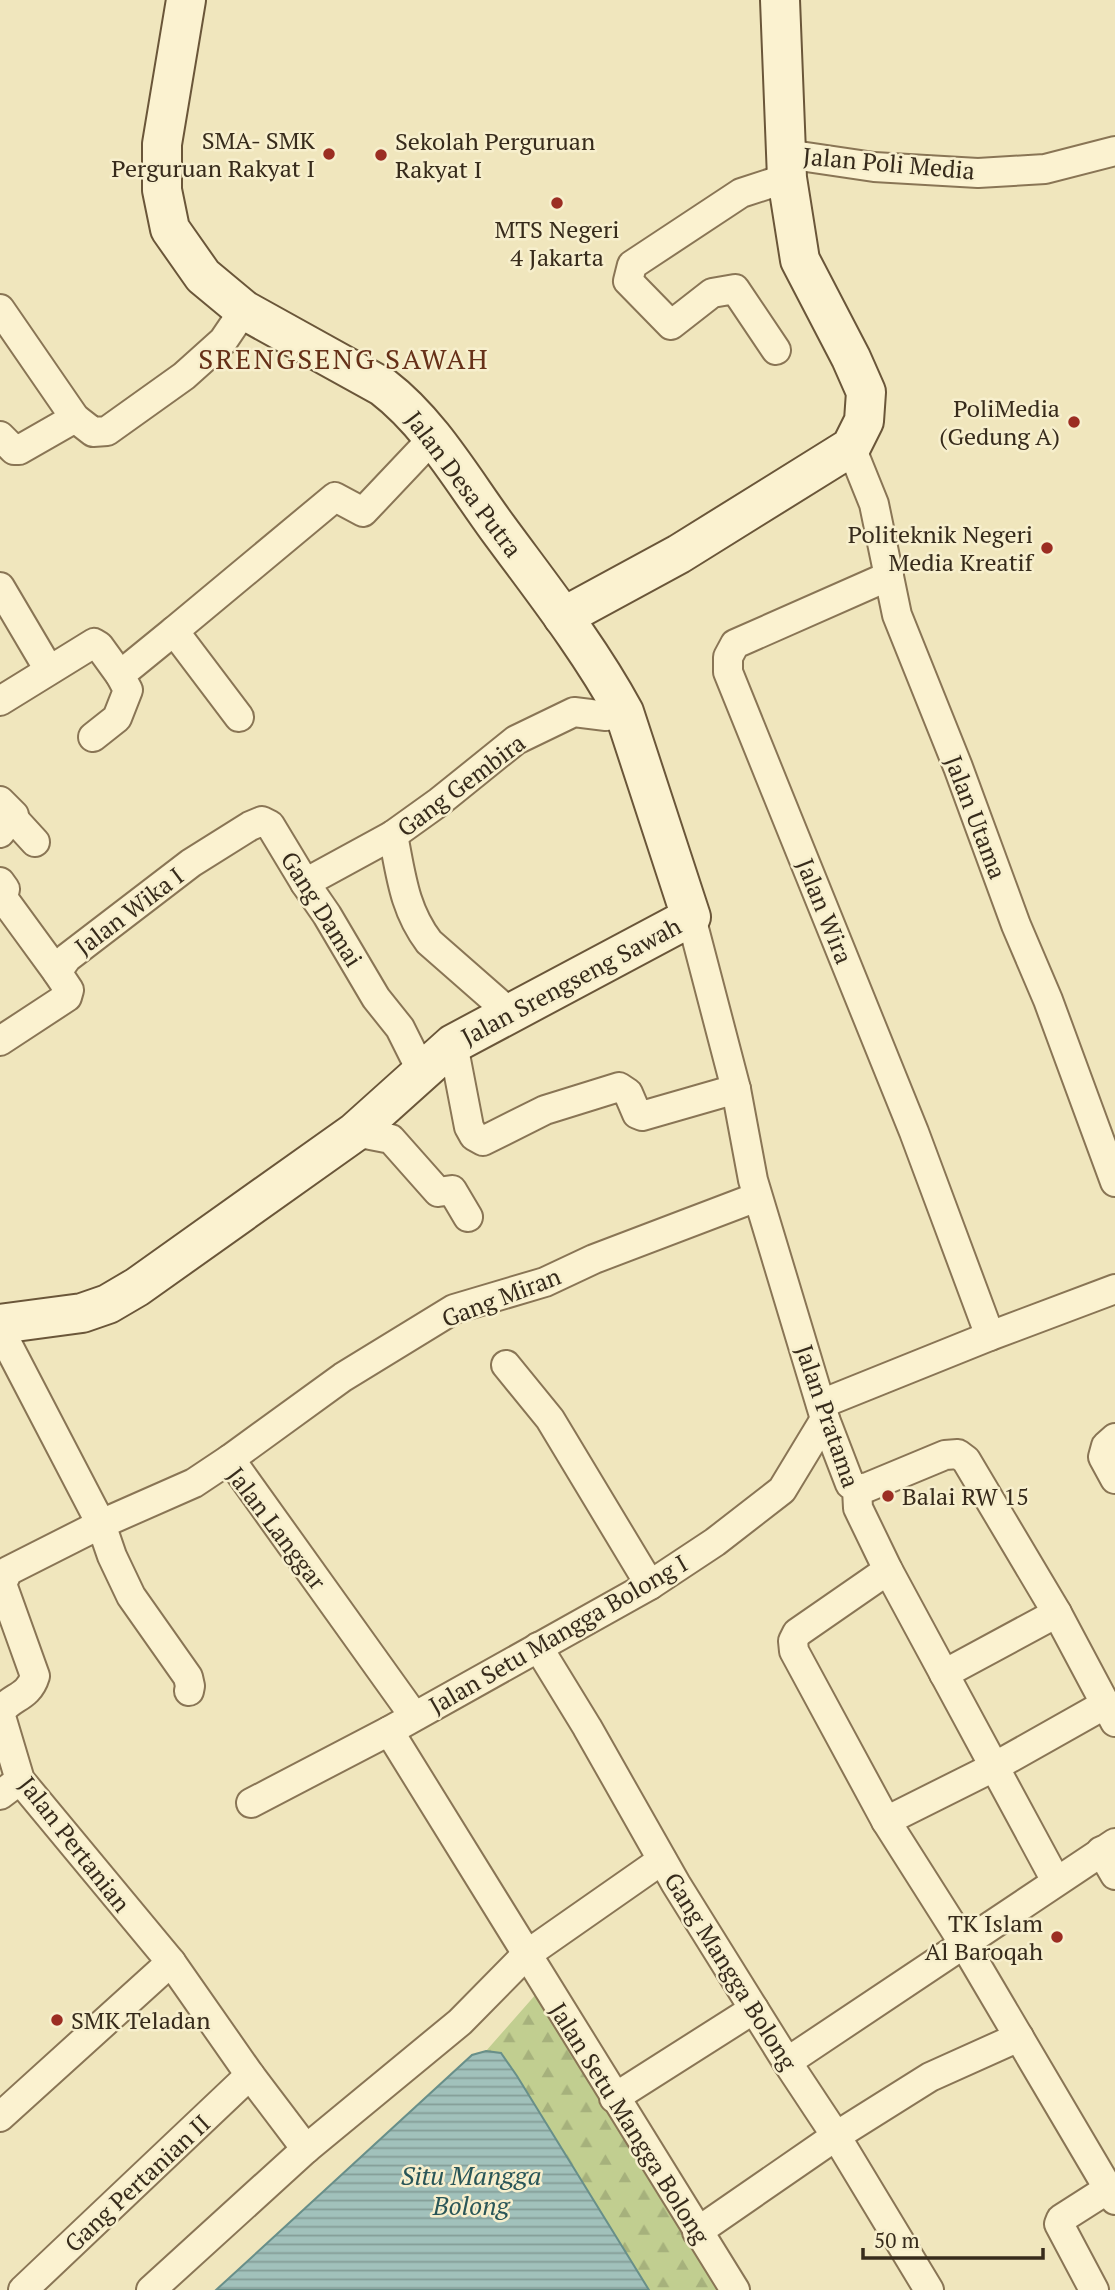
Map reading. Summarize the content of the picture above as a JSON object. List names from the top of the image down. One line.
{"streets":{"street":["Jalan Poli Media","Jalan Desa Putra","Gang Gembira","Jalan Utama","Gang Damai","Jalan Wika I","Jalan Wira","Jalan Srengseng Sawah","Gang Miran","Jalan Pratama","Jalan Langgar","Jalan Setu Mangga Bolong I","Jalan Pertanian","Gang Mangga Bolong","Jalan Setu Mangga Bolong","Gang Pertanian II"]},"crossings":[["Jalan Desa Putra","Jalan Srengseng Sawah"],["Gang Gembira","Gang Damai"],["Gang Gembira","Jalan Srengseng Sawah"],["Jalan Utama","Jalan Wira"],["Gang Damai","Jalan Wika I"],["Gang Damai","Jalan Srengseng Sawah"],["Jalan Srengseng Sawah","Jalan Pratama"],["Gang Miran","Jalan Pratama"],["Gang Miran","Jalan Langgar"],["Jalan Pratama","Jalan Setu Mangga Bolong I"],["Jalan Langgar","Jalan Setu Mangga Bolong I"],["Jalan Langgar","Jalan Pertanian"],["Jalan Setu Mangga Bolong I","Gang Mangga Bolong"],["Jalan Setu Mangga Bolong I","Jalan Setu Mangga Bolong"],["Jalan Pertanian","Gang Pertanian II"]],"districts":["SRENGSENG SAWAH"],"water":["Situ Mangga Bolong"],"places":["SMA- SMK Perguruan Rakyat I","Sekolah Perguruan Rakyat I","MTS Negeri 4 Jakarta","PoliMedia (Gedung A)","Politeknik Negeri Media Kreatif","Balai RW 15","TK Islam Al Baroqah","SMK Teladan"],"scale_bar":"50 m"}
